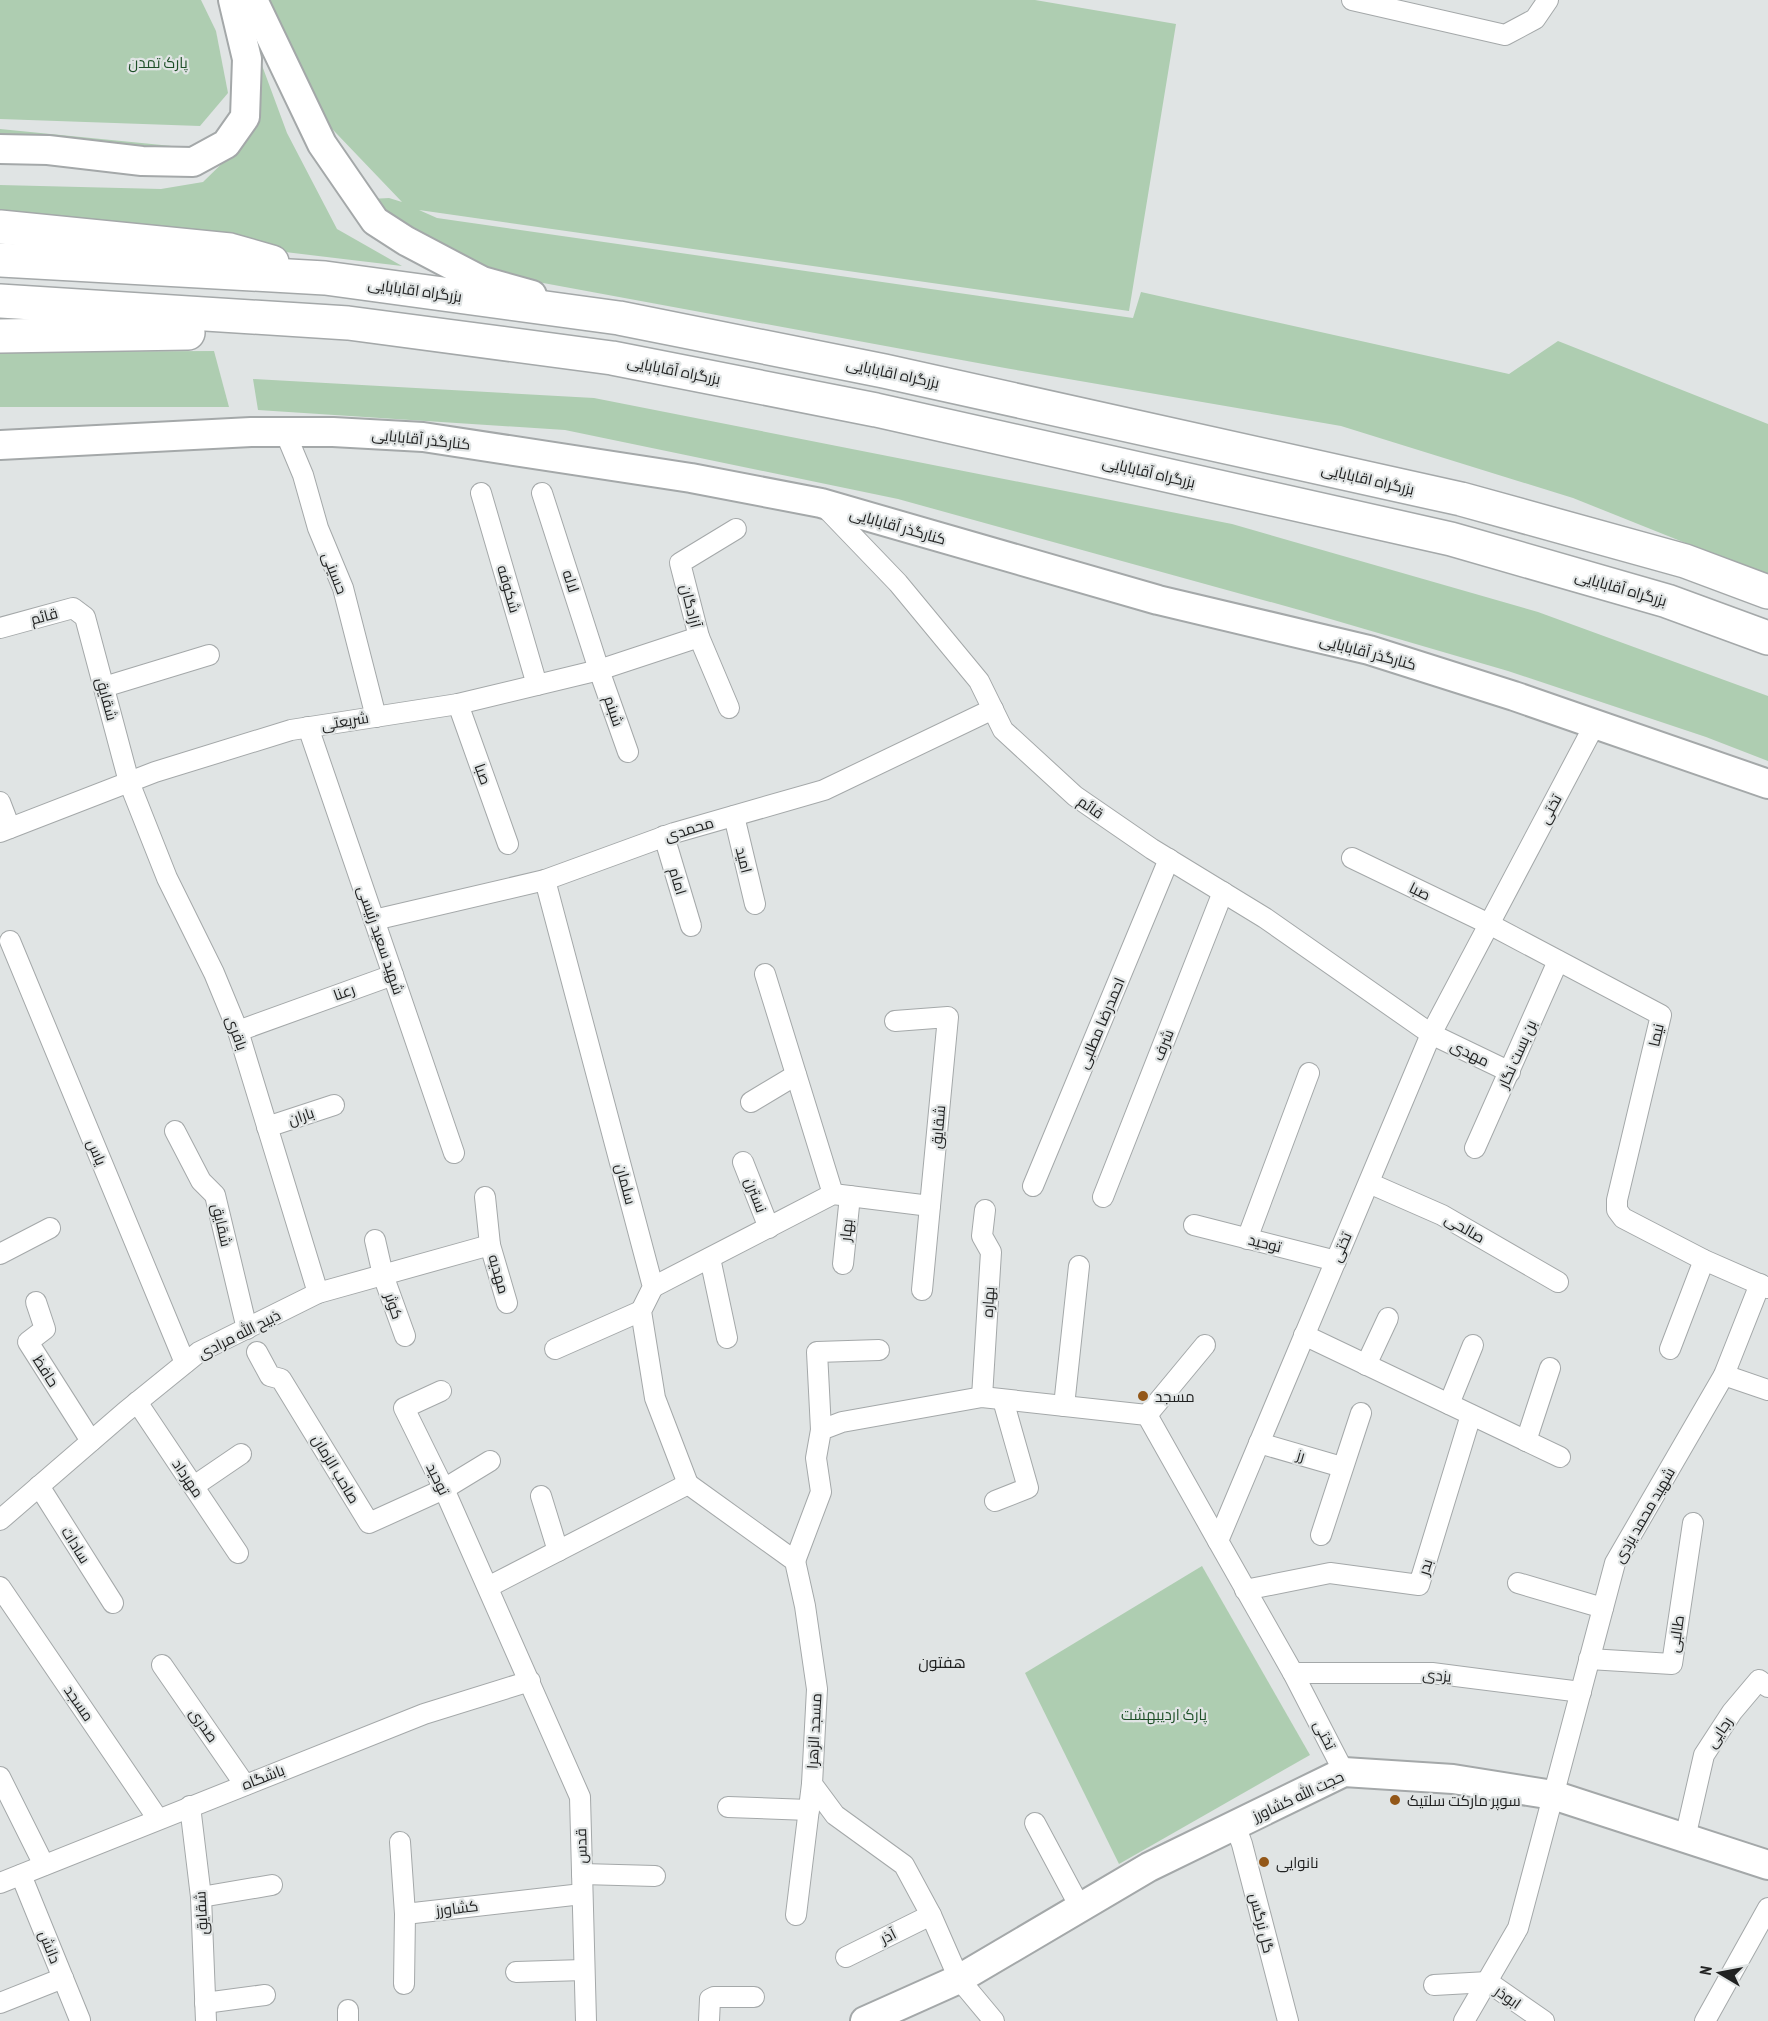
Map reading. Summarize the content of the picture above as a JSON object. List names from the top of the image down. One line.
{"streets":{"highway":["بزرگراه اقابابایی","بزرگراه آقابابایی"],"main road":["کنارگذر آقابابایی","حجت الله کشاورز"],"street":["حسینی","لاله","شکوفه","آزادگان","قائم","شقایق","شبنم","شریعتی","صبا","تختی","محمدی","امید","امام","شهید سعید رئیسی","رعنا","احمدرضا مطلبی","باقری","نیما","شرف","مهدی","بن بست نگار","باران","یاس","سلمان","نسترن","صالحی","بهار","توحید","مهدیه","بهاره","کوثر","ذبیح الله مرادی","حافظ","رز","صاحب الزمان","مهرداد","شهید محمد یزدی","سادات","بدر","طالبی","یزدی","مسجد","صدری","مسجد الزهرا","رجایی","باشگاه","قدس","کشاورز","گل نرگس","آذر","دانش","ابوذر"]},"crossings":[["کنارگذر آقابابایی","حسینی"],["کنارگذر آقابابایی","قائم"],["کنارگذر آقابابایی","تختی"],["حسینی","شریعتی"],["لاله","شبنم"],["لاله","شریعتی"],["شکوفه","شریعتی"],["آزادگان","شریعتی"],["قائم","شقایق"],["قائم","تختی"],["قائم","محمدی"],["قائم","احمدرضا مطلبی"],["قائم","شرف"],["قائم","مهدی"],["شقایق","شریعتی"],["شقایق","باقری"],["شقایق","ذبیح الله مرادی"],["شقایق","باشگاه"],["شبنم","شریعتی"],["شریعتی","صبا"],["شریعتی","شهید سعید رئیسی"],["شریعتی","باقری"],["صبا","تختی"],["صبا","نیما"],["تختی","نیما"],["تختی","مهدی"],["تختی","صالحی"],["تختی","توحید"],["تختی","رز"],["تختی","بدر"],["تختی","یزدی"],["تختی","حجت الله کشاورز"],["محمدی","امید"],["محمدی","امام"],["محمدی","شهید سعید رئیسی"],["محمدی","سلمان"],["شهید سعید رئیسی","رعنا"],["رعنا","باقری"],["باقری","باران"],["باقری","ذبیح الله مرادی"],["نیما","بن بست نگار"],["مهدی","بن بست نگار"],["یاس","ذبیح الله مرادی"],["توحید","صاحب الزمان"],["توحید","باشگاه"],["توحید","قدس"],["مهدیه","ذبیح الله مرادی"],["کوثر","ذبیح الله مرادی"],["ذبیح الله مرادی","حافظ"],["ذبیح الله مرادی","مهرداد"],["ذبیح الله مرادی","سادات"],["شهید محمد یزدی","طالبی"],["شهید محمد یزدی","یزدی"],["شهید محمد یزدی","حجت الله کشاورز"],["شهید محمد یزدی","ابوذر"],["مسجد","باشگاه"],["صدری","باشگاه"],["مسجد الزهرا","حجت الله کشاورز"],["مسجد الزهرا","آذر"],["رجایی","حجت الله کشاورز"],["باشگاه","قدس"],["باشگاه","دانش"],["حجت الله کشاورز","گل نرگس"],["قدس","کشاورز"]],"districts":["هفتون"],"parks":["پارک تمدن","پارک اردیبهشت"],"places":["مسجد","سوپر مارکت سلتیک","نانوایی"],"north":"left"}
